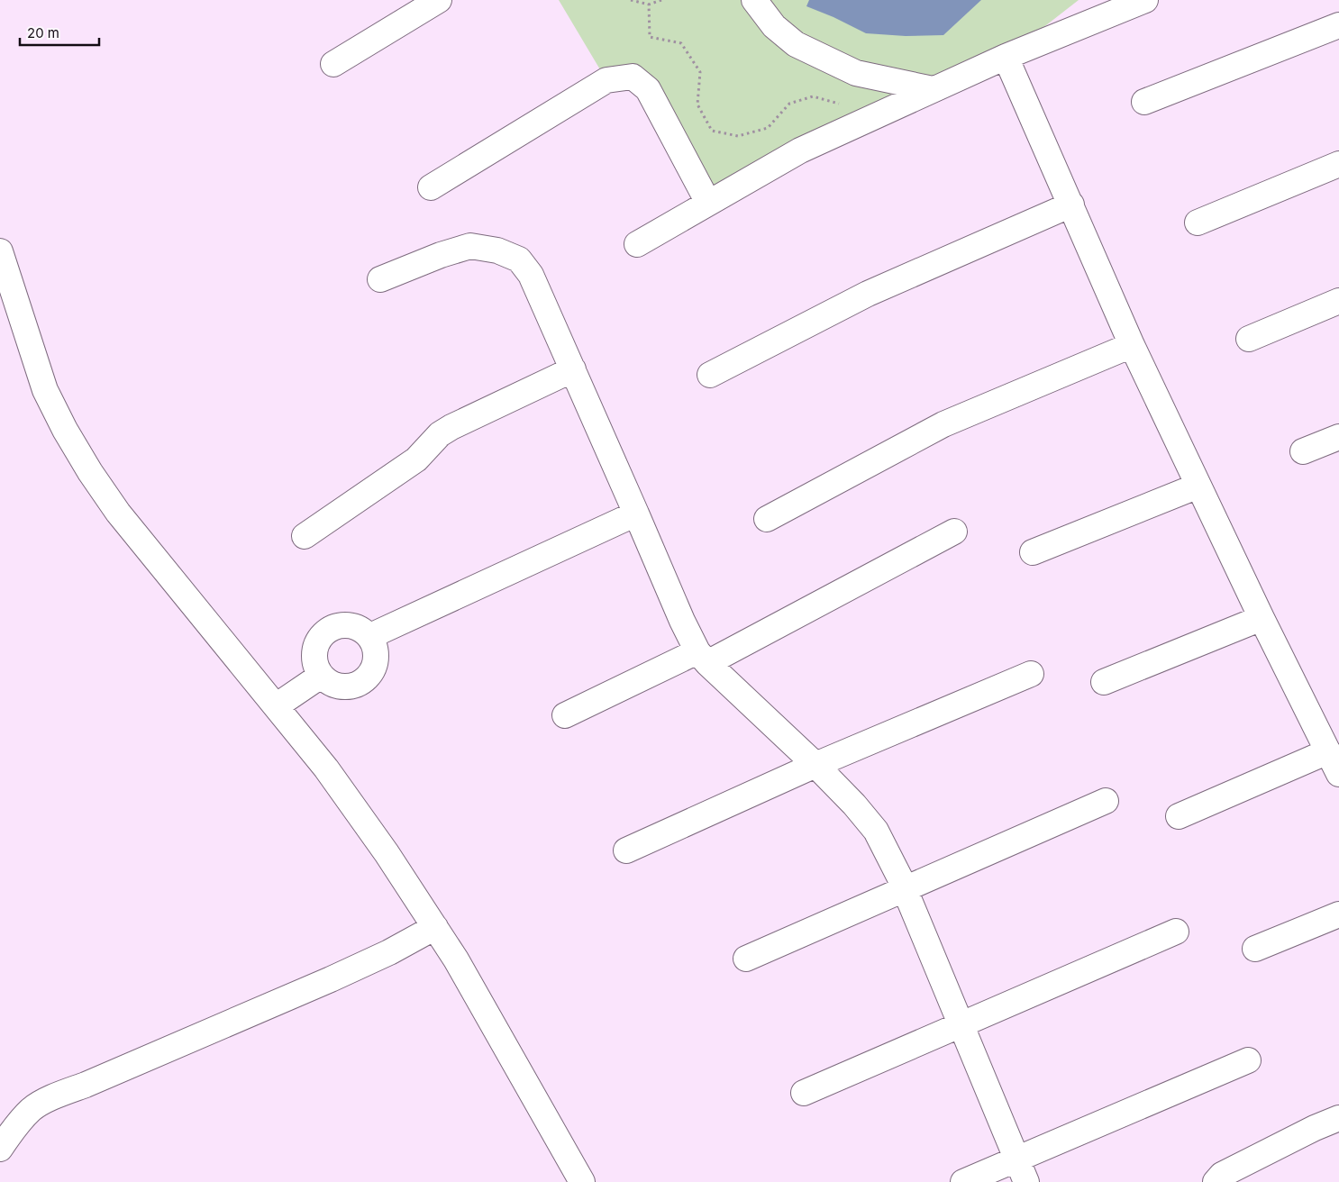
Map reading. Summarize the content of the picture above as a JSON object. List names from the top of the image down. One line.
{"scale_bar":"20 m"}
